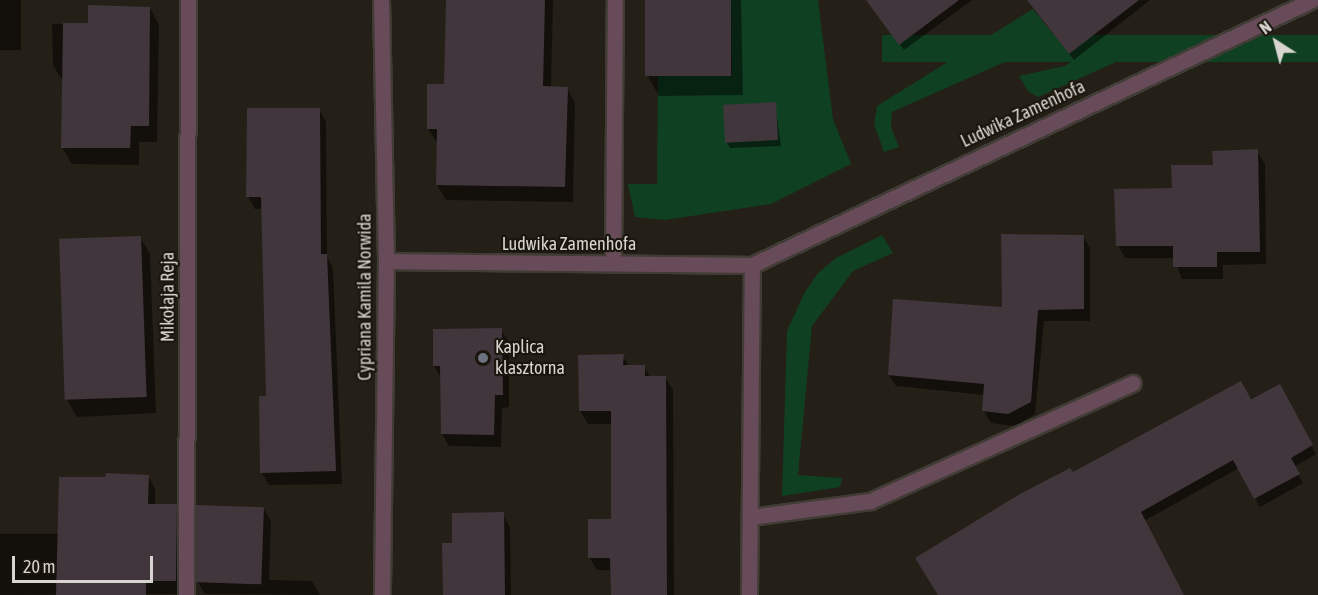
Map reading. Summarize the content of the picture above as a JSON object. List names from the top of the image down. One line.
{"streets":{"street":["Ludwika Zamenhofa","Mikołaja Reja","Cypriana Kamila Norwida"]},"crossings":[["Ludwika Zamenhofa","Cypriana Kamila Norwida"]],"places":["Kaplica klasztorna"],"scale_bar":"20 m","north":"top left"}
